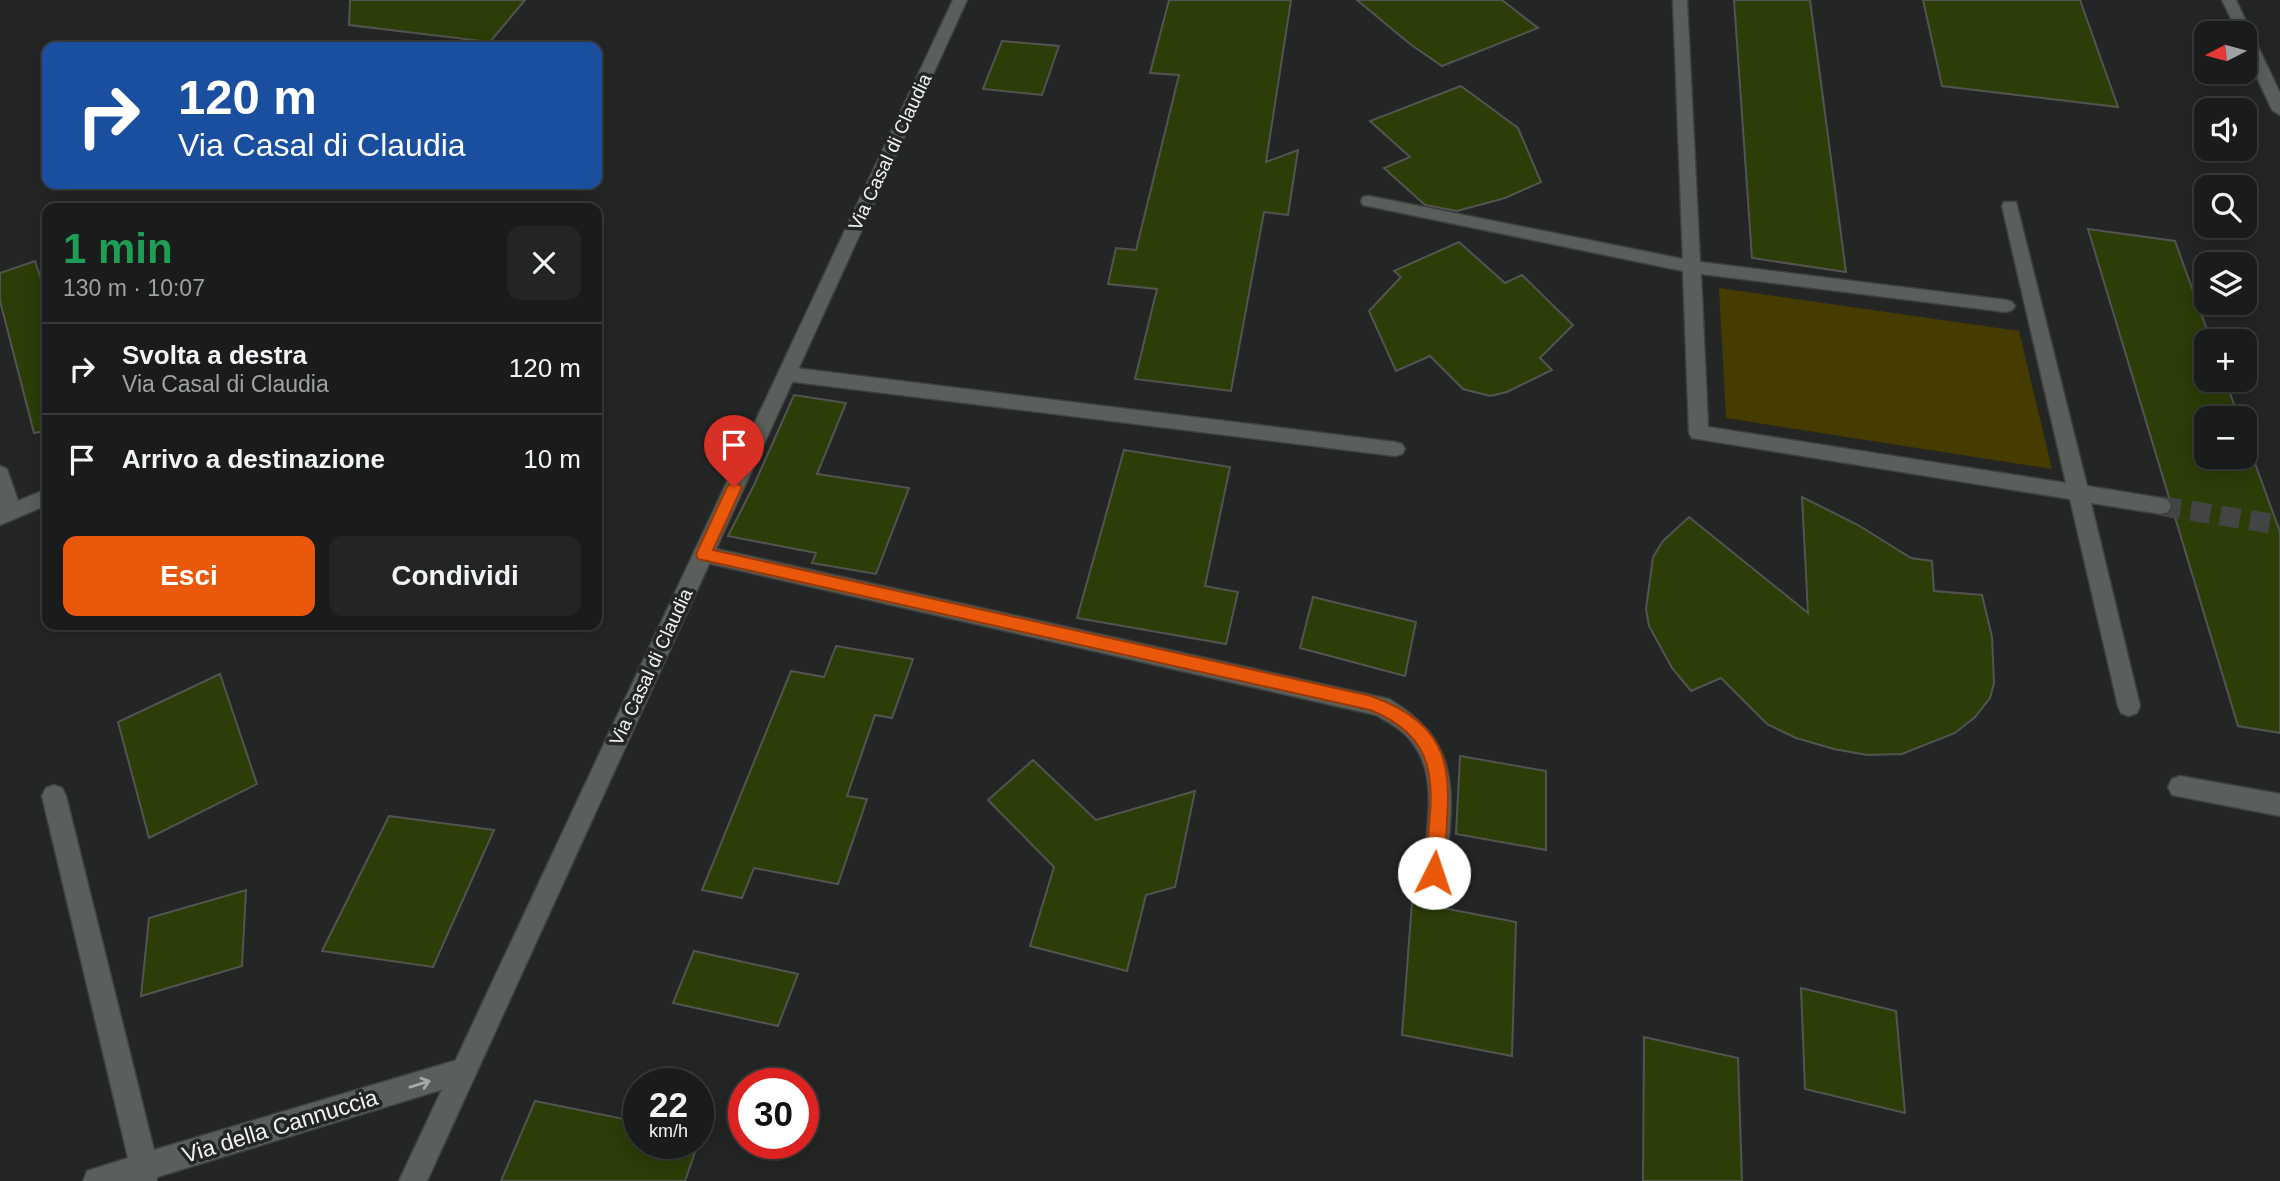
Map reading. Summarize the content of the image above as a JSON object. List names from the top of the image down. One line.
{"streets":{"street":["Via Casal di Claudia","Via della Cannuccia"]},"crossings":[["Via Casal di Claudia","Via della Cannuccia"]],"one_way":["Via della Cannuccia"],"north":"left","page":{"map_buttons":["+","−"],"turn":["120 m","Via Casal di Claudia"],"heading":["1 min","130 m · 10:07"],"list":[{"name":"Svolta a destra","note":"Via Casal di Claudia","value":"120 m"},{"name":"Arrivo a destinazione","value":"10 m"}],"buttons":["Esci","Condividi"],"speed":"22 km/h","limit":"30"}}
